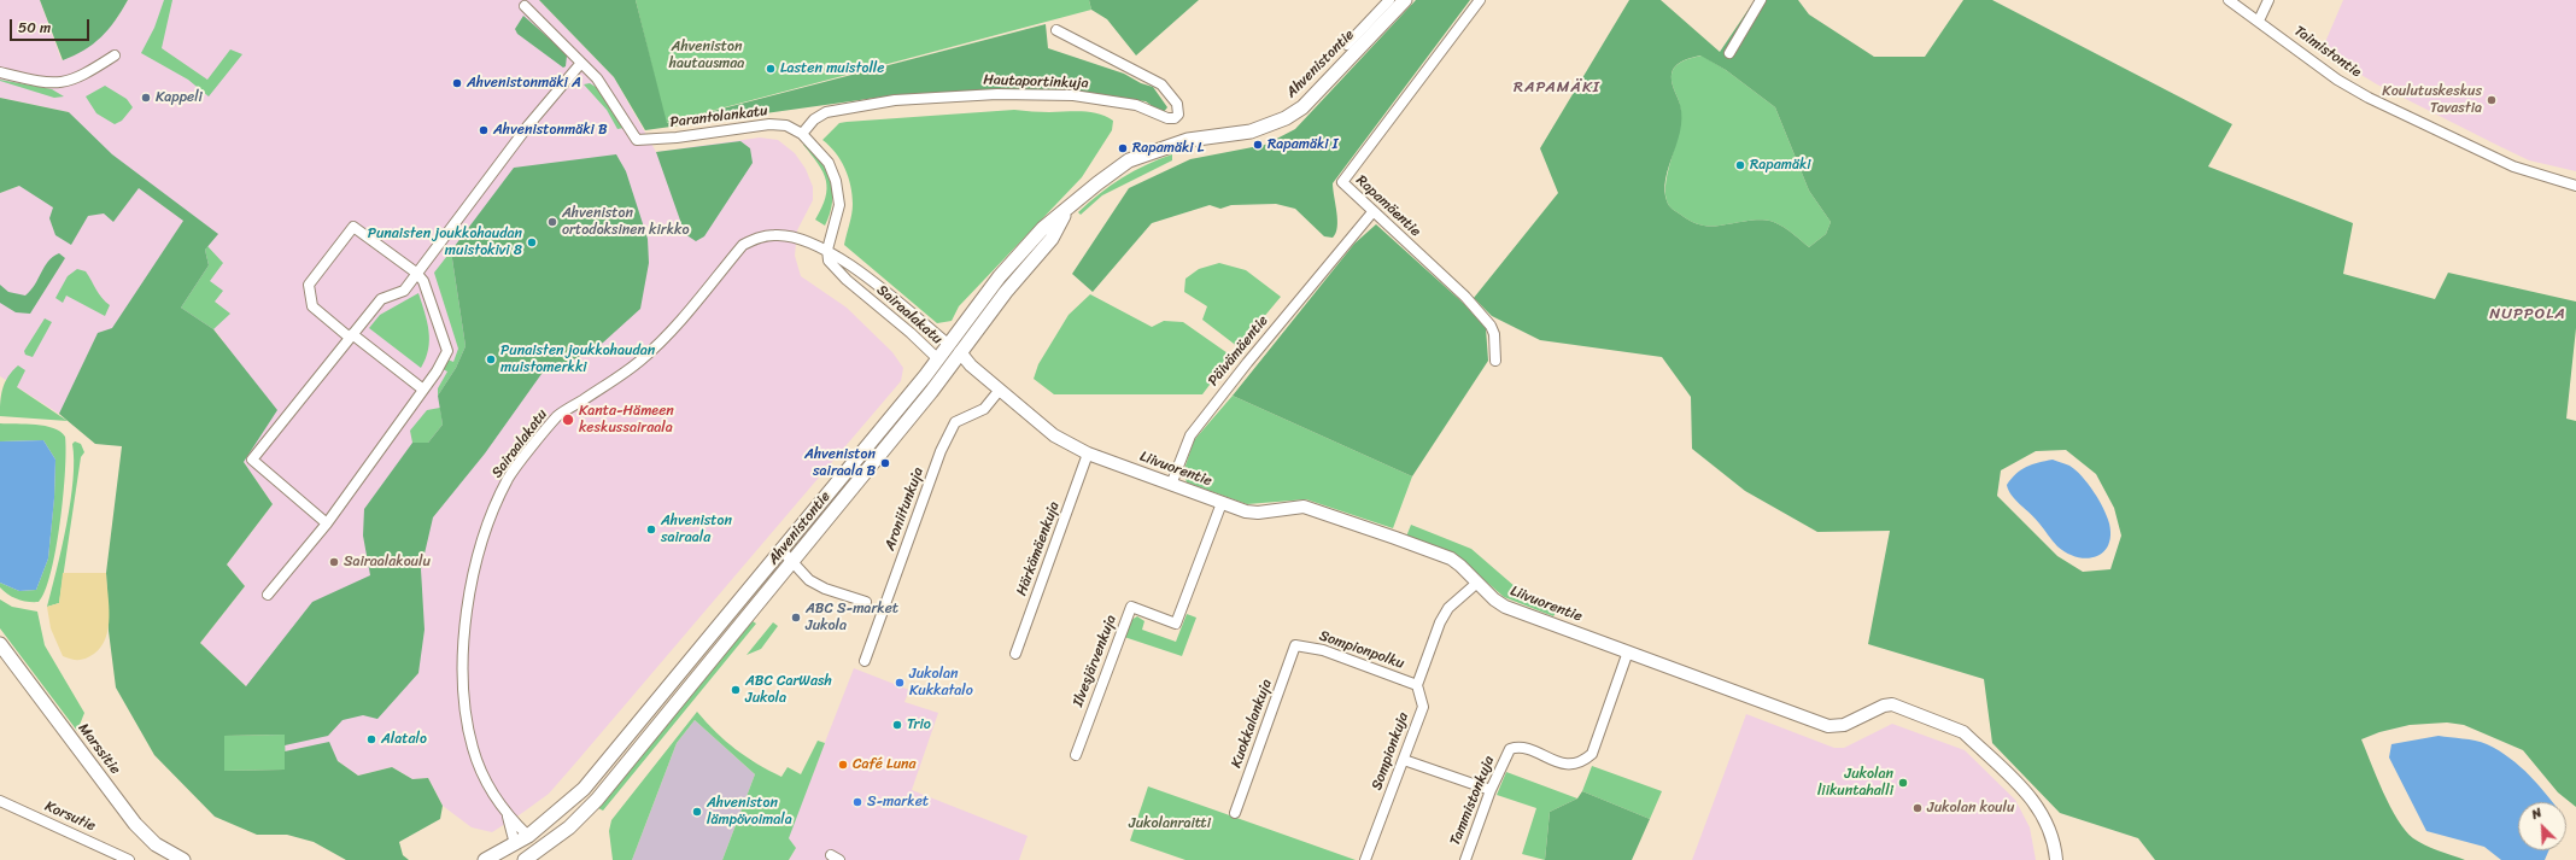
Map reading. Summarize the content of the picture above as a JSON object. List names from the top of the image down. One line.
{"streets":{"main road":["Ahvenistontie","Marssitie"],"street":["Taimistontie","Hautaportinkuja","Parantolankatu","Rapamäentie","Sairaalakatu","Päivämäentie","Liivuorentie","Aroniitunkuja","Härkämäenkuja","Sompionpolku","Ilvesjärvenkuja","Kuokkalankuja","Sompionkuja","Tammistonkuja","Korsutie"]},"crossings":[["Ahvenistontie","Sairaalakatu"],["Ahvenistontie","Liivuorentie"],["Hautaportinkuja","Parantolankatu"],["Rapamäentie","Päivämäentie"],["Päivämäentie","Liivuorentie"],["Liivuorentie","Aroniitunkuja"],["Liivuorentie","Härkämäenkuja"],["Liivuorentie","Ilvesjärvenkuja"],["Liivuorentie","Tammistonkuja"],["Sompionpolku","Kuokkalankuja"],["Sompionpolku","Sompionkuja"]],"districts":["RAPAMÄKI","NUPPOLA"],"parks":["Ahveniston hautausmaa","Jukolanraitti"],"places":["Lasten muistolle","Ahvenistonmäki A","Kappeli","Koulutuskeskus Tavastia","Ahvenistonmäki B","Rapamäki I","Rapamäki L","Rapamäki","Ahveniston ortodoksinen kirkko","Punaisten joukkohaudan muistokivi 8","Punaisten joukkohaudan muistomerkki","Kanta-Hämeen keskussairaala","Ahveniston sairaala B","Ahveniston sairaala","Sairaalakoulu","ABC S-market Jukola","Jukolan Kukkatalo","ABC CarWash Jukola","Trio","Alatalo","Café Luna","Jukolan liikuntahalli","S-market","Jukolan koulu","Ahveniston lämpövoimala"],"scale_bar":"50 m","north":"top left"}
